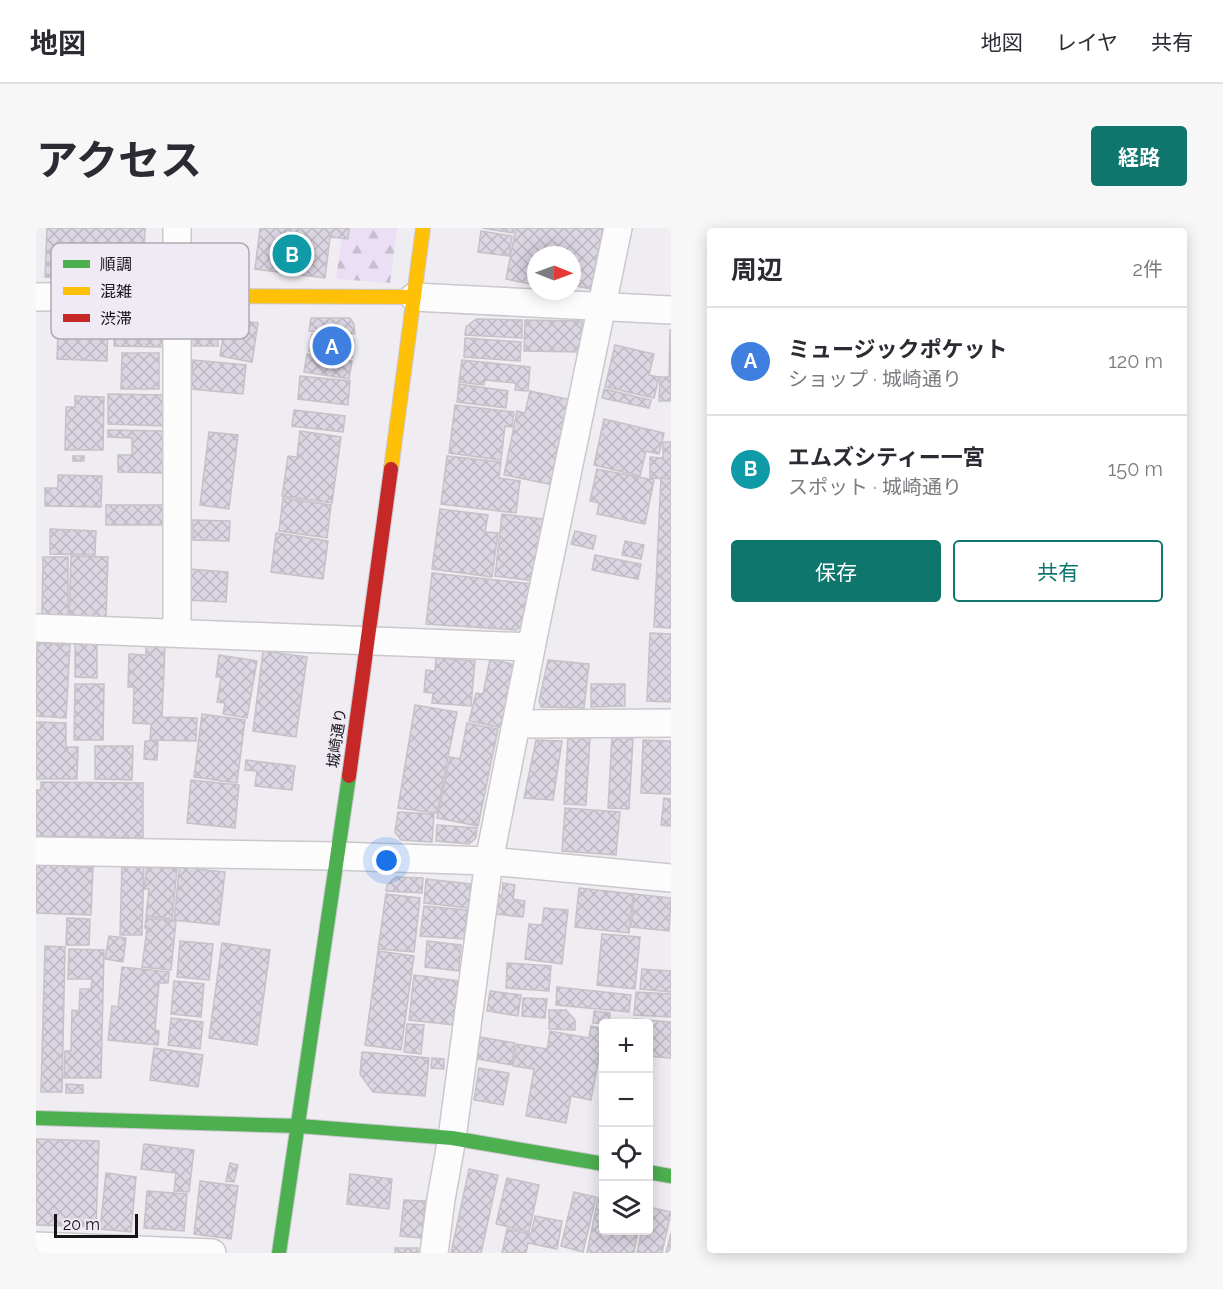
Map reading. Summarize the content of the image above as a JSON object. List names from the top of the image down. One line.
{"streets":{"street":["城崎通り"]},"legend":["順調","混雑","渋滞"],"scale_bar":"20 m","north":"right","page":{"header":"地図","nav":["地図","レイヤ","共有"],"title":"アクセス","buttons":["経路",["保存","共有"]],"heading":["周辺","2件"],"pins":["B","A"],"list":[{"mark":"A","name":"ミュージックポケット","note":"ショップ · 城崎通り","value":"120 m"},{"mark":"B","name":"エムズシティー一宮","note":"スポット · 城崎通り","value":"150 m"}],"map_buttons":["+","−"],"scale":"20 m"}}
